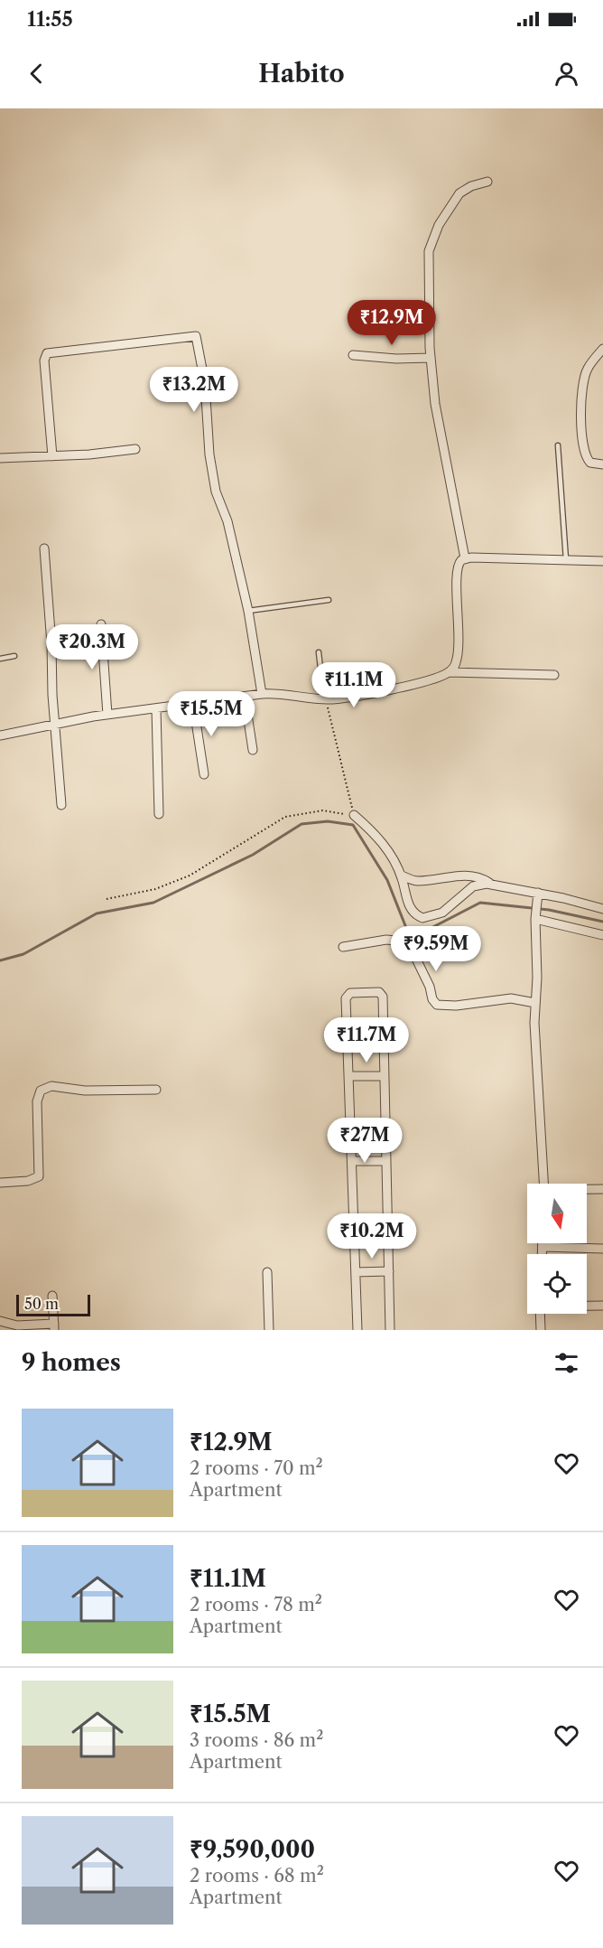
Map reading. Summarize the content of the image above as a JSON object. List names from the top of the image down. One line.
{"scale_bar":"50 m","north":"bottom","page":{"status":"11:55","header":"Habito","price":["₹12.9M","₹13.2M","₹20.3M","₹11.1M","₹15.5M","₹9.59M","₹11.7M","₹27M","₹10.2M"],"scale":"50 m","heading":"9 homes","list":[{"name":"₹12.9M","note":"2 rooms · 70 m² · Apartment"},{"name":"₹11.1M","note":"2 rooms · 78 m² · Apartment"},{"name":"₹15.5M","note":"3 rooms · 86 m² · Apartment"},{"name":"₹9,590,000","note":"2 rooms · 68 m² · Apartment"}]}}
